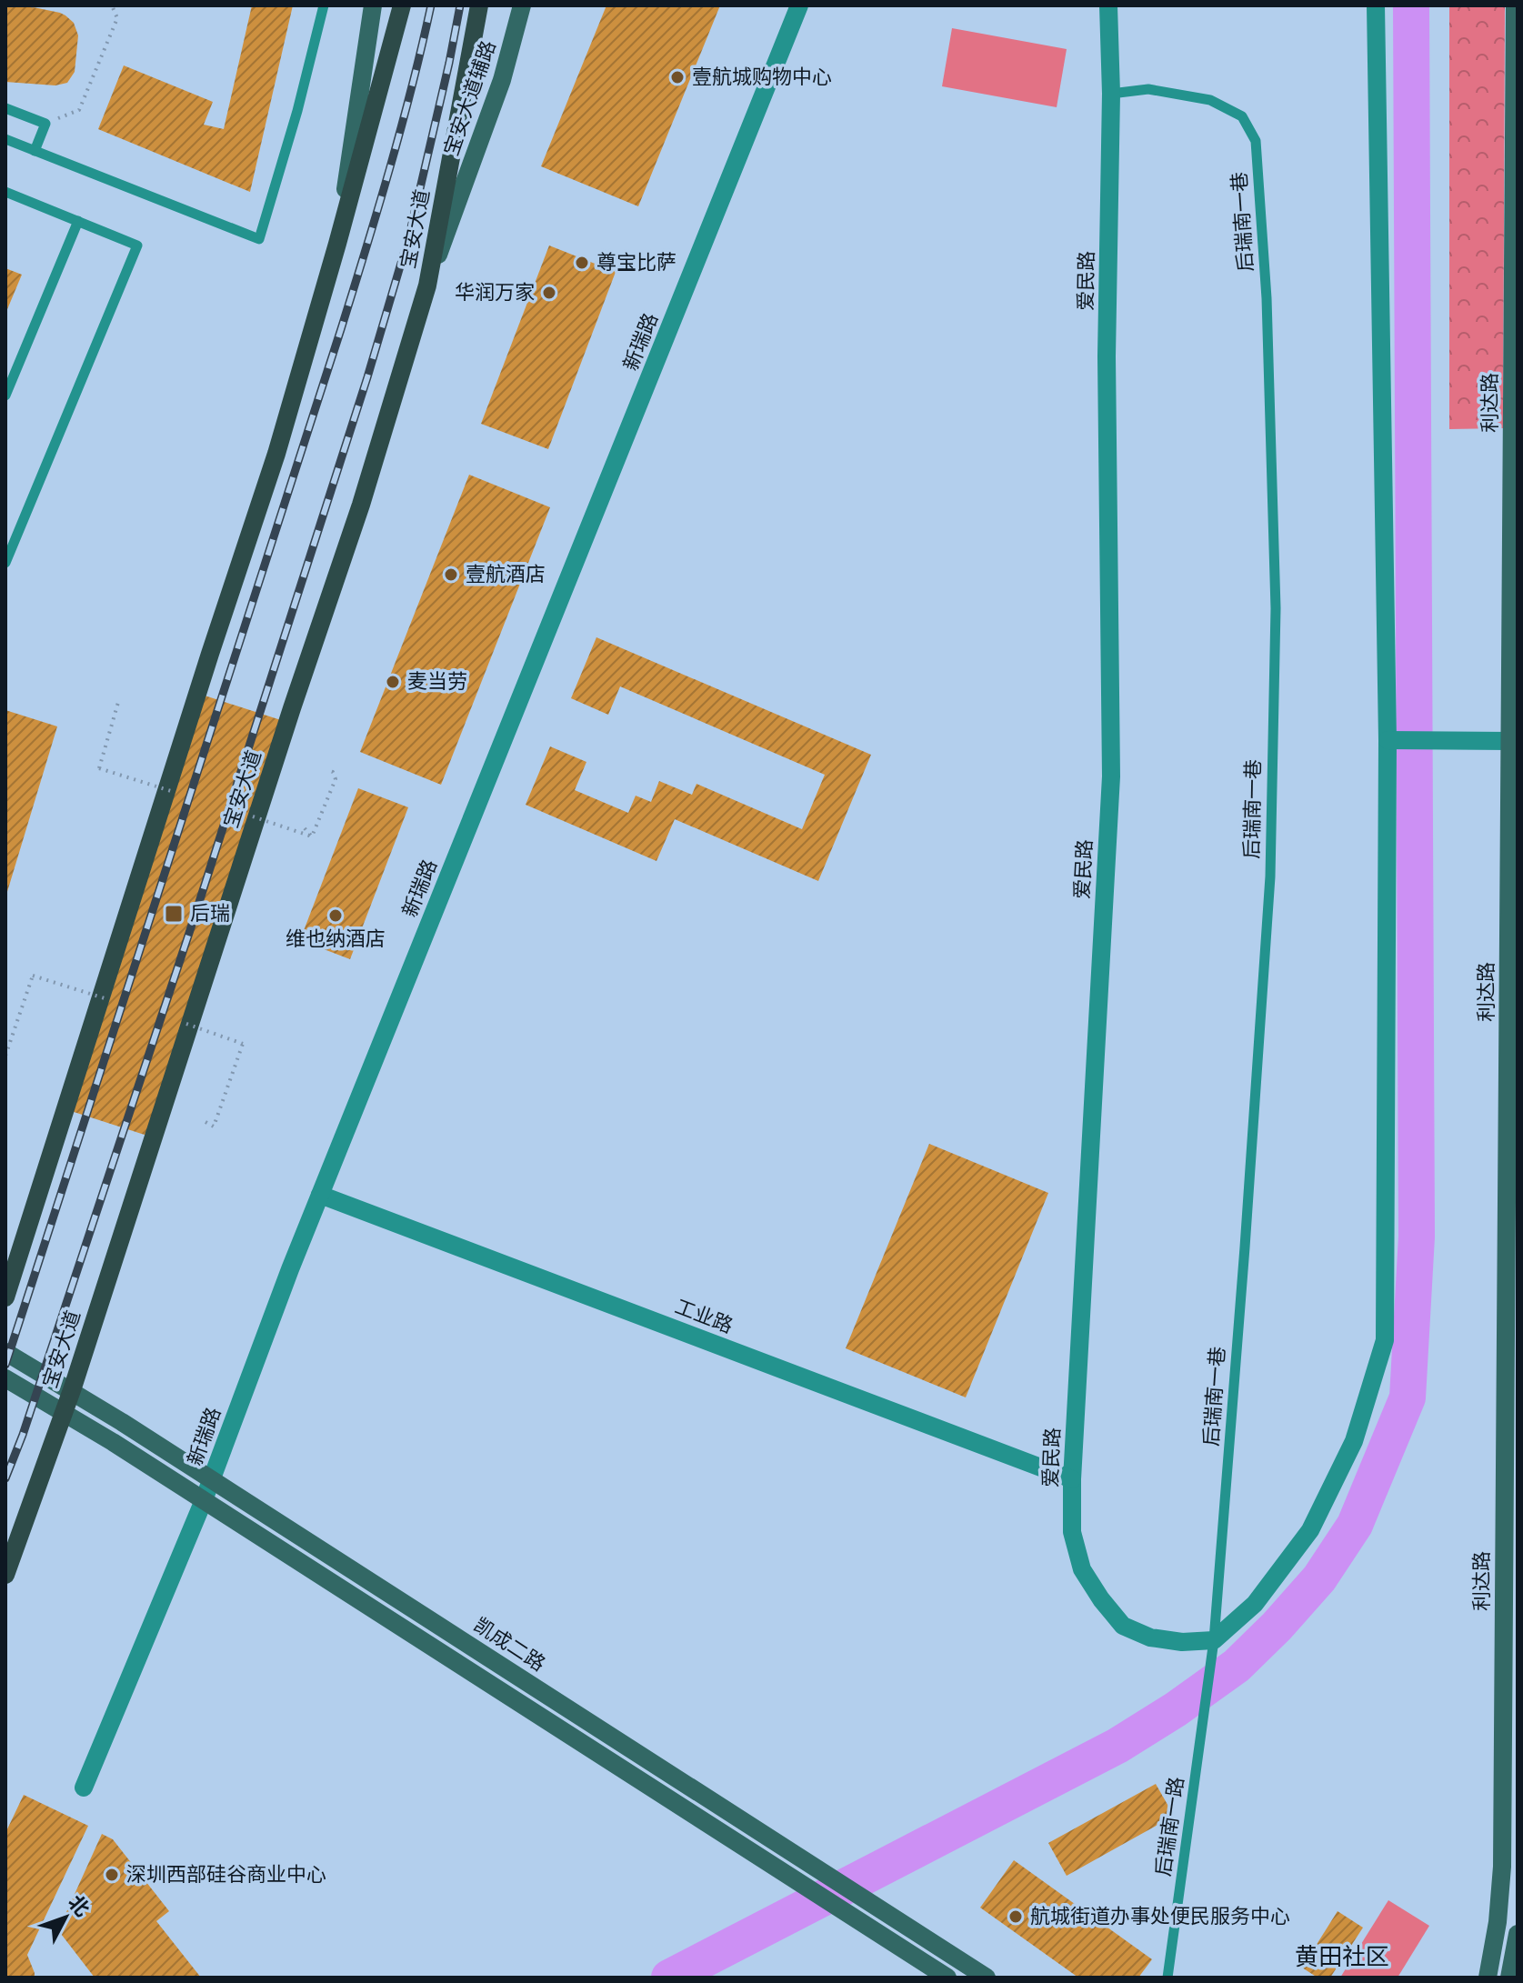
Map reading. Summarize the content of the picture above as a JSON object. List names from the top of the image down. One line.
{"streets":{"main road":["宝安大道"],"street":["宝安大道辅路","爱民路","新瑞路","利达路","工业路","凯成二路"],"lane":["后瑞南一巷","后瑞南一路"]},"crossings":[["宝安大道辅路","宝安大道"],["后瑞南一巷","爱民路"],["后瑞南一巷","后瑞南一路"],["宝安大道","凯成二路"],["爱民路","工业路"],["新瑞路","工业路"],["新瑞路","凯成二路"]],"districts":["黄田社区"],"places":{"other":["壹航城购物中心","尊宝比萨","华润万家","壹航酒店","麦当劳","维也纳酒店","深圳西部硅谷商业中心","航城街道办事处便民服务中心"],"transit":["后瑞"]},"north":"top right"}
